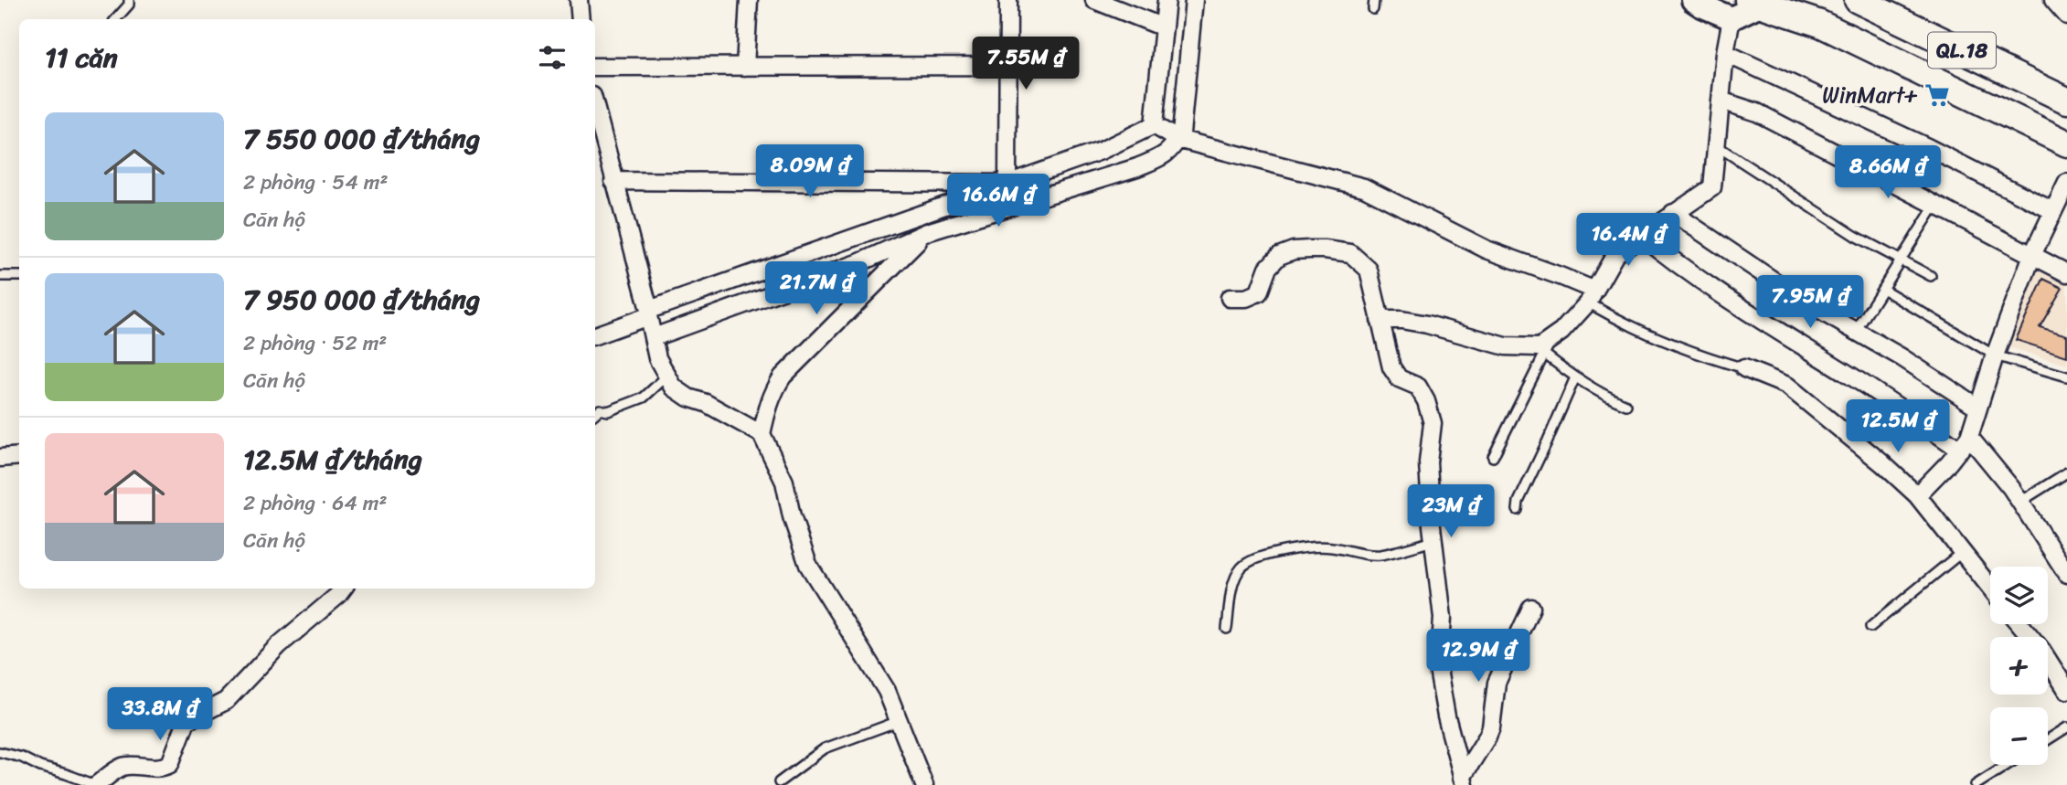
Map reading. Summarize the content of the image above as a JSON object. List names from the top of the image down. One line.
{"streets":{"main road":["QL.18"]},"places":{"supermarket":["WinMart+"]},"page":{"heading":"11 căn","price":["7.55M ₫","8.09M ₫","8.66M ₫","16.6M ₫","16.4M ₫","21.7M ₫","7.95M ₫","12.5M ₫","23M ₫","12.9M ₫","33.8M ₫"],"list":[{"name":"7 550 000 ₫/tháng","note":"2 phòng · 54 m² · Căn hộ"},{"name":"7 950 000 ₫/tháng","note":"2 phòng · 52 m² · Căn hộ"},{"name":"12.5M ₫/tháng","note":"2 phòng · 64 m² · Căn hộ"}],"map_buttons":["+","−"]}}
